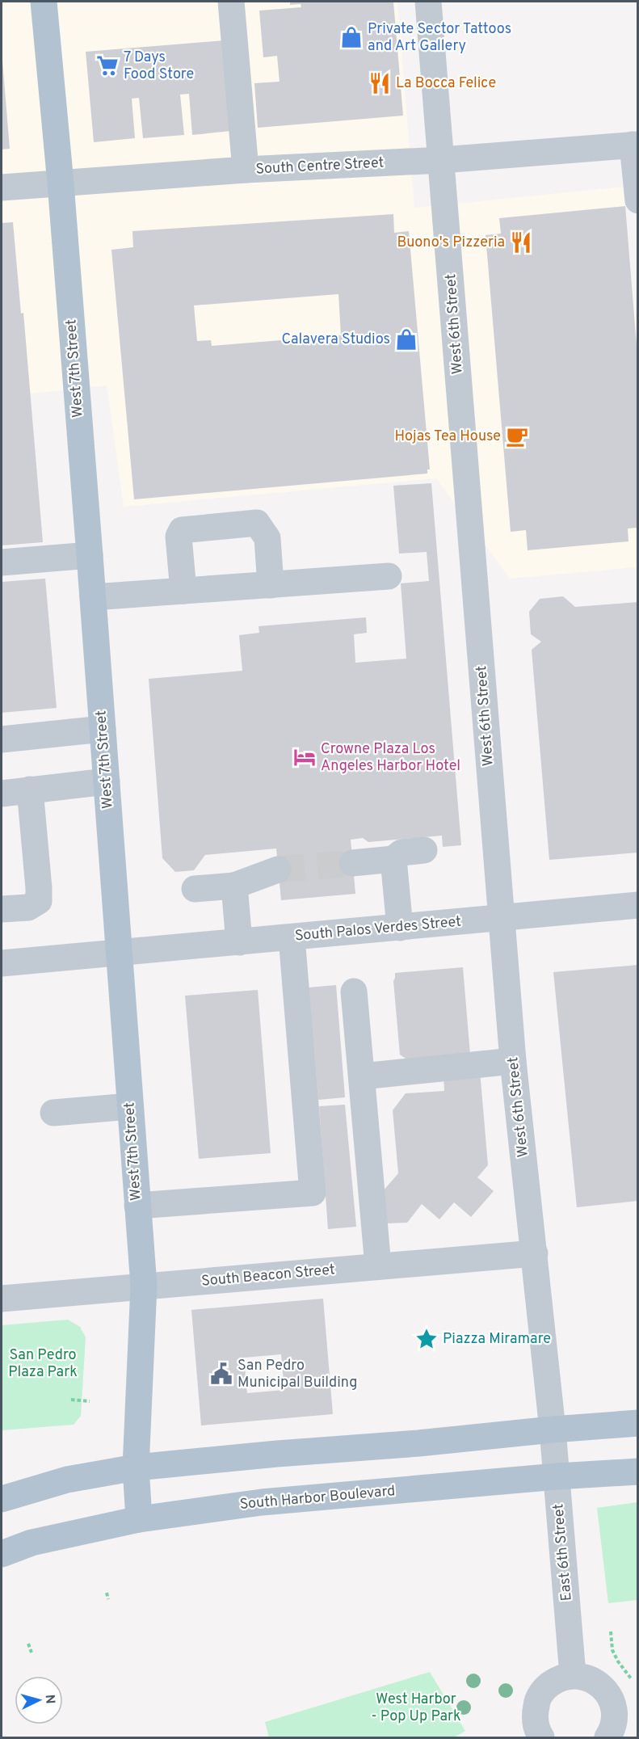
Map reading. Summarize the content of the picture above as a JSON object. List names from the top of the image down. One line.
{"streets":{"main road":["West 7th Street","South Harbor Boulevard"],"street":["South Centre Street","West 6th Street","South Palos Verdes Street","South Beacon Street","East 6th Street"]},"crossings":[["South Centre Street","West 6th Street"],["South Centre Street","West 7th Street"],["West 6th Street","South Palos Verdes Street"],["West 6th Street","South Beacon Street"],["West 6th Street","East 6th Street"],["West 7th Street","South Palos Verdes Street"],["West 7th Street","South Beacon Street"],["West 7th Street","South Harbor Boulevard"],["South Harbor Boulevard","East 6th Street"]],"parks":["San Pedro Plaza Park","West Harbor - Pop Up Park"],"places":{"shop":["Private Sector Tattoos and Art Gallery","Calavera Studios"],"supermarket":["7 Days Food Store"],"restaurant":["La Bocca Felice","Buono's Pizzeria"],"cafe":["Hojas Tea House"],"hotel":["Crowne Plaza Los Angeles Harbor Hotel"],"place":["Piazza Miramare"],"public building":["San Pedro Municipal Building"]},"north":"right"}
